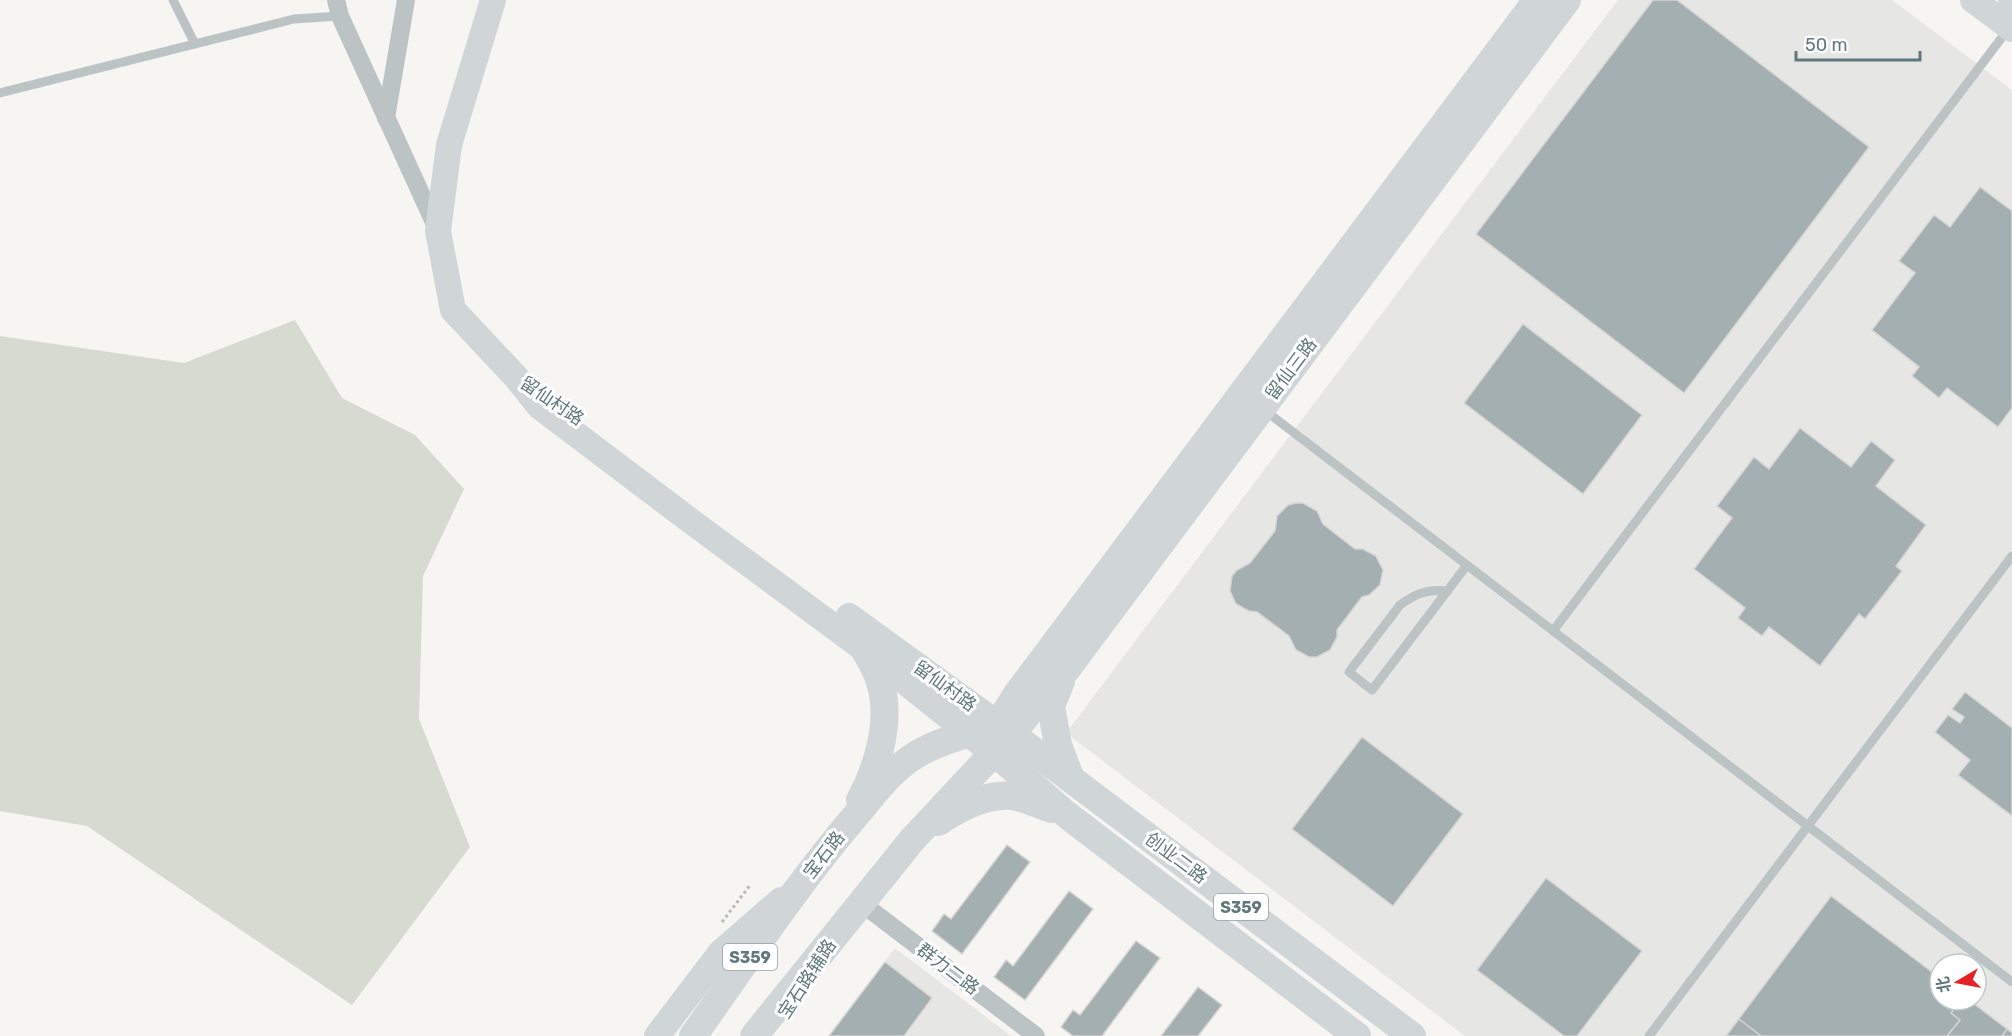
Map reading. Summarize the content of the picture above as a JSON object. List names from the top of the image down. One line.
{"streets":{"main road":["留仙三路","宝石路","创业二路","S359"],"street":["留仙村路","群力二路","宝石路辅路"]},"crossings":[["留仙三路","留仙村路"],["留仙三路","宝石路"],["留仙三路","创业二路"],["留仙村路","宝石路"],["留仙村路","创业二路"],["宝石路","创业二路"],["创业二路","S359"],["S359","群力二路"],["S359","宝石路辅路"],["群力二路","宝石路辅路"]],"scale_bar":"50 m","north":"left"}
